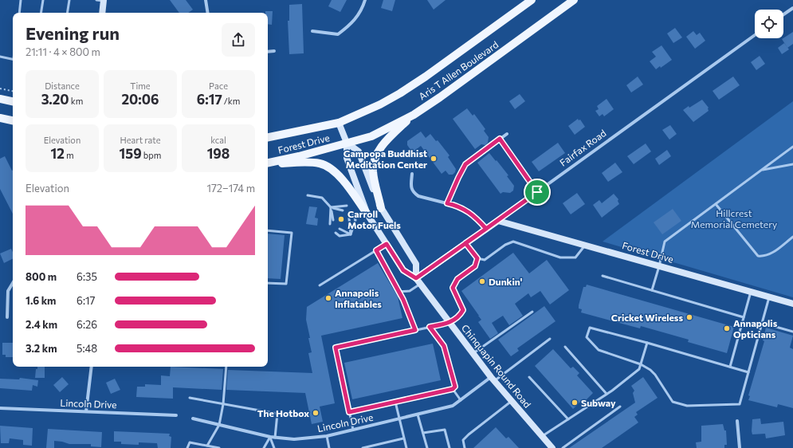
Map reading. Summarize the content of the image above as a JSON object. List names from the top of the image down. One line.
{"streets":{"main road":["Aris T Allen Boulevard","Forest Drive","Fairfax Road","Chinquapin Round Road"],"street":["Lincoln Drive"]},"crossings":[["Aris T Allen Boulevard","Forest Drive"],["Aris T Allen Boulevard","Chinquapin Round Road"],["Forest Drive","Fairfax Road"],["Forest Drive","Chinquapin Round Road"],["Fairfax Road","Chinquapin Round Road"],["Chinquapin Round Road","Lincoln Drive"]],"parks":["Hillcrest Memorial Cemetery"],"places":["Gampopa Buddhist Meditation Center","Carroll Motor Fuels","Dunkin'","Annapolis Inflatables","Cricket Wireless","Annapolis Opticians","Subway","The Hotbox"],"page":{"heading":["Evening run","21:11 · 4 × 800 m"],"stats":[["Distance","3.20 km"],["Time","20:06"],["Pace","6:17 /km"],["Elevation","12 m"],["Heart rate","159 bpm"],["kcal","198"]],"chart":["Elevation","172–174 m"],"list":[{"name":"800 m","note":"6:35"},{"name":"1.6 km","note":"6:17"},{"name":"2.4 km","note":"6:26"},{"name":"3.2 km","note":"5:48"}]}}
